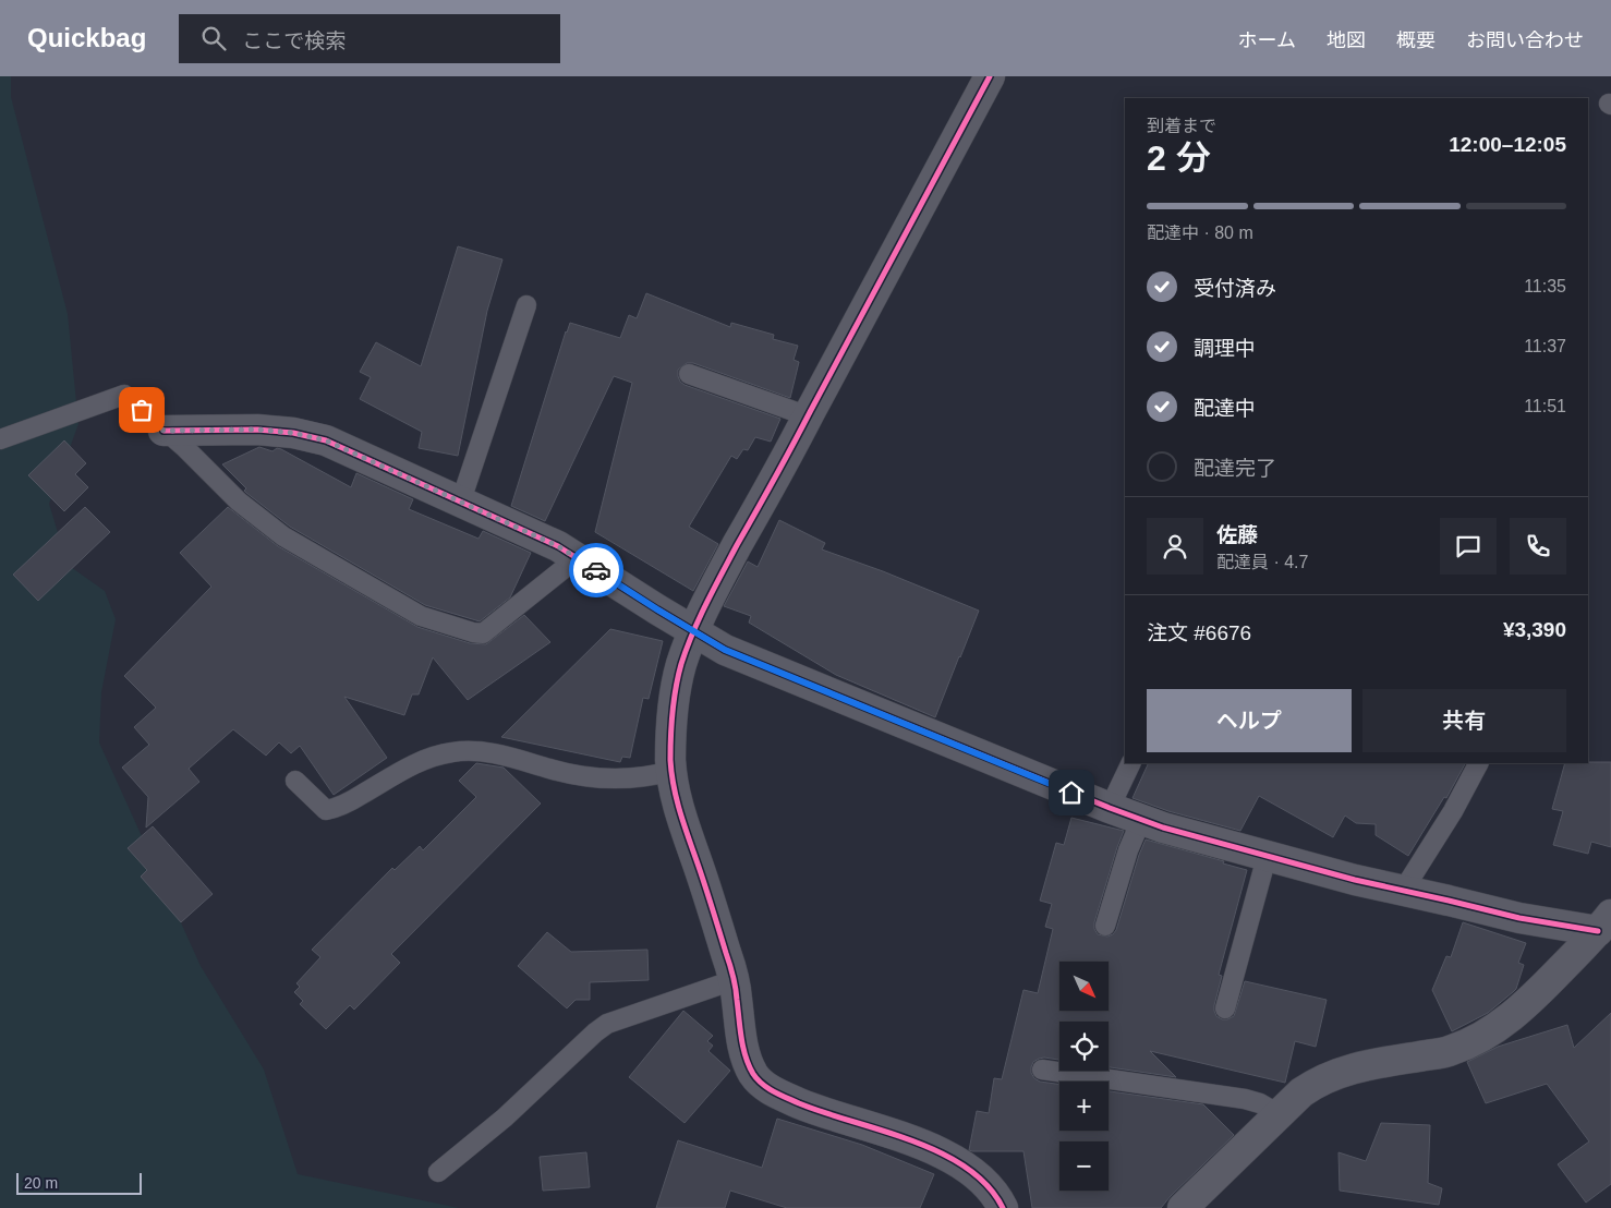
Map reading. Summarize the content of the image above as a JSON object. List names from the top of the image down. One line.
{"scale_bar":"20 m","north":"bottom right","page":{"header":"Quickbag","search":"ここで検索","nav":["ホーム","地図","概要","お問い合わせ"],"heading":["2 分","到着まで","12:00–12:05"],"panel":["佐藤","配達員 · 4.7","注文 #6676","¥3,390"],"bar":"配達中 · 80 m","list":[["受付済み","11:35"],["調理中","11:37"],["配達中","11:51"],"配達完了"],"buttons":["ヘルプ","共有"],"map_buttons":["+","−"],"scale":"20 m"}}
